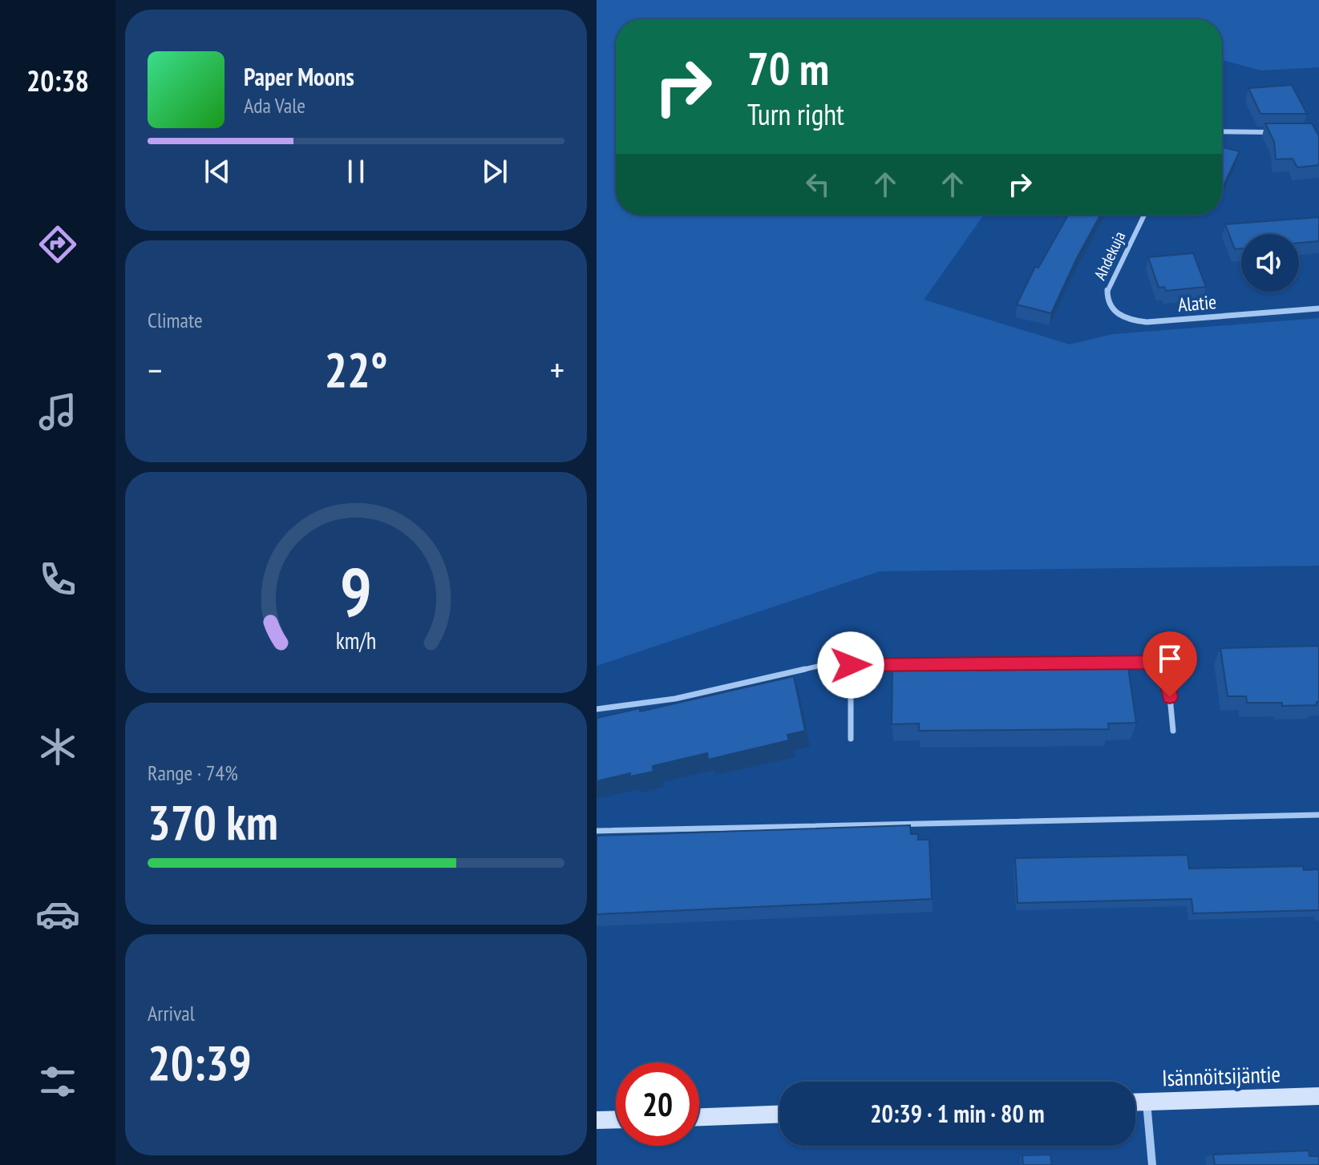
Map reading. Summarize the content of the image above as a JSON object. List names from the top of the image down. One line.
{"streets":{"street":["Ahdekuja","Alatie","Isännöitsijäntie"]},"crossings":[["Ahdekuja","Alatie"]],"page":{"tabs":"20:38","turn":["70 m","Turn right"],"song":["Paper Moons","Ada Vale"],"tile":["Climate",["Range · 74%","370 km"],["Arrival","20:39"]],"heat":["−","22°","+"],"limit":"20","trip":"20:39 · 1 min · 80 m","gauge":["9","km/h"]}}
